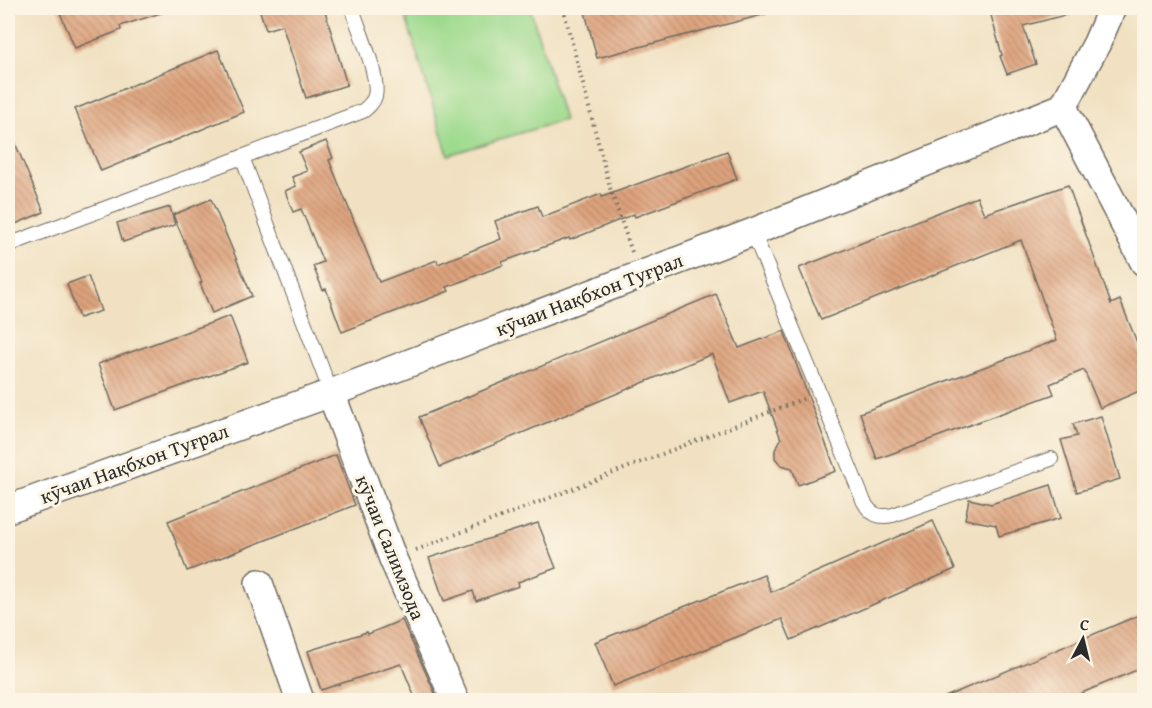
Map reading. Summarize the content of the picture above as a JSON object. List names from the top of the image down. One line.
{"streets":{"street":["кӯчаи Нақбхон Туғрал","кӯчаи Салимзода"]},"crossings":[["кӯчаи Нақбхон Туғрал","кӯчаи Салимзода"]],"north":"top"}
